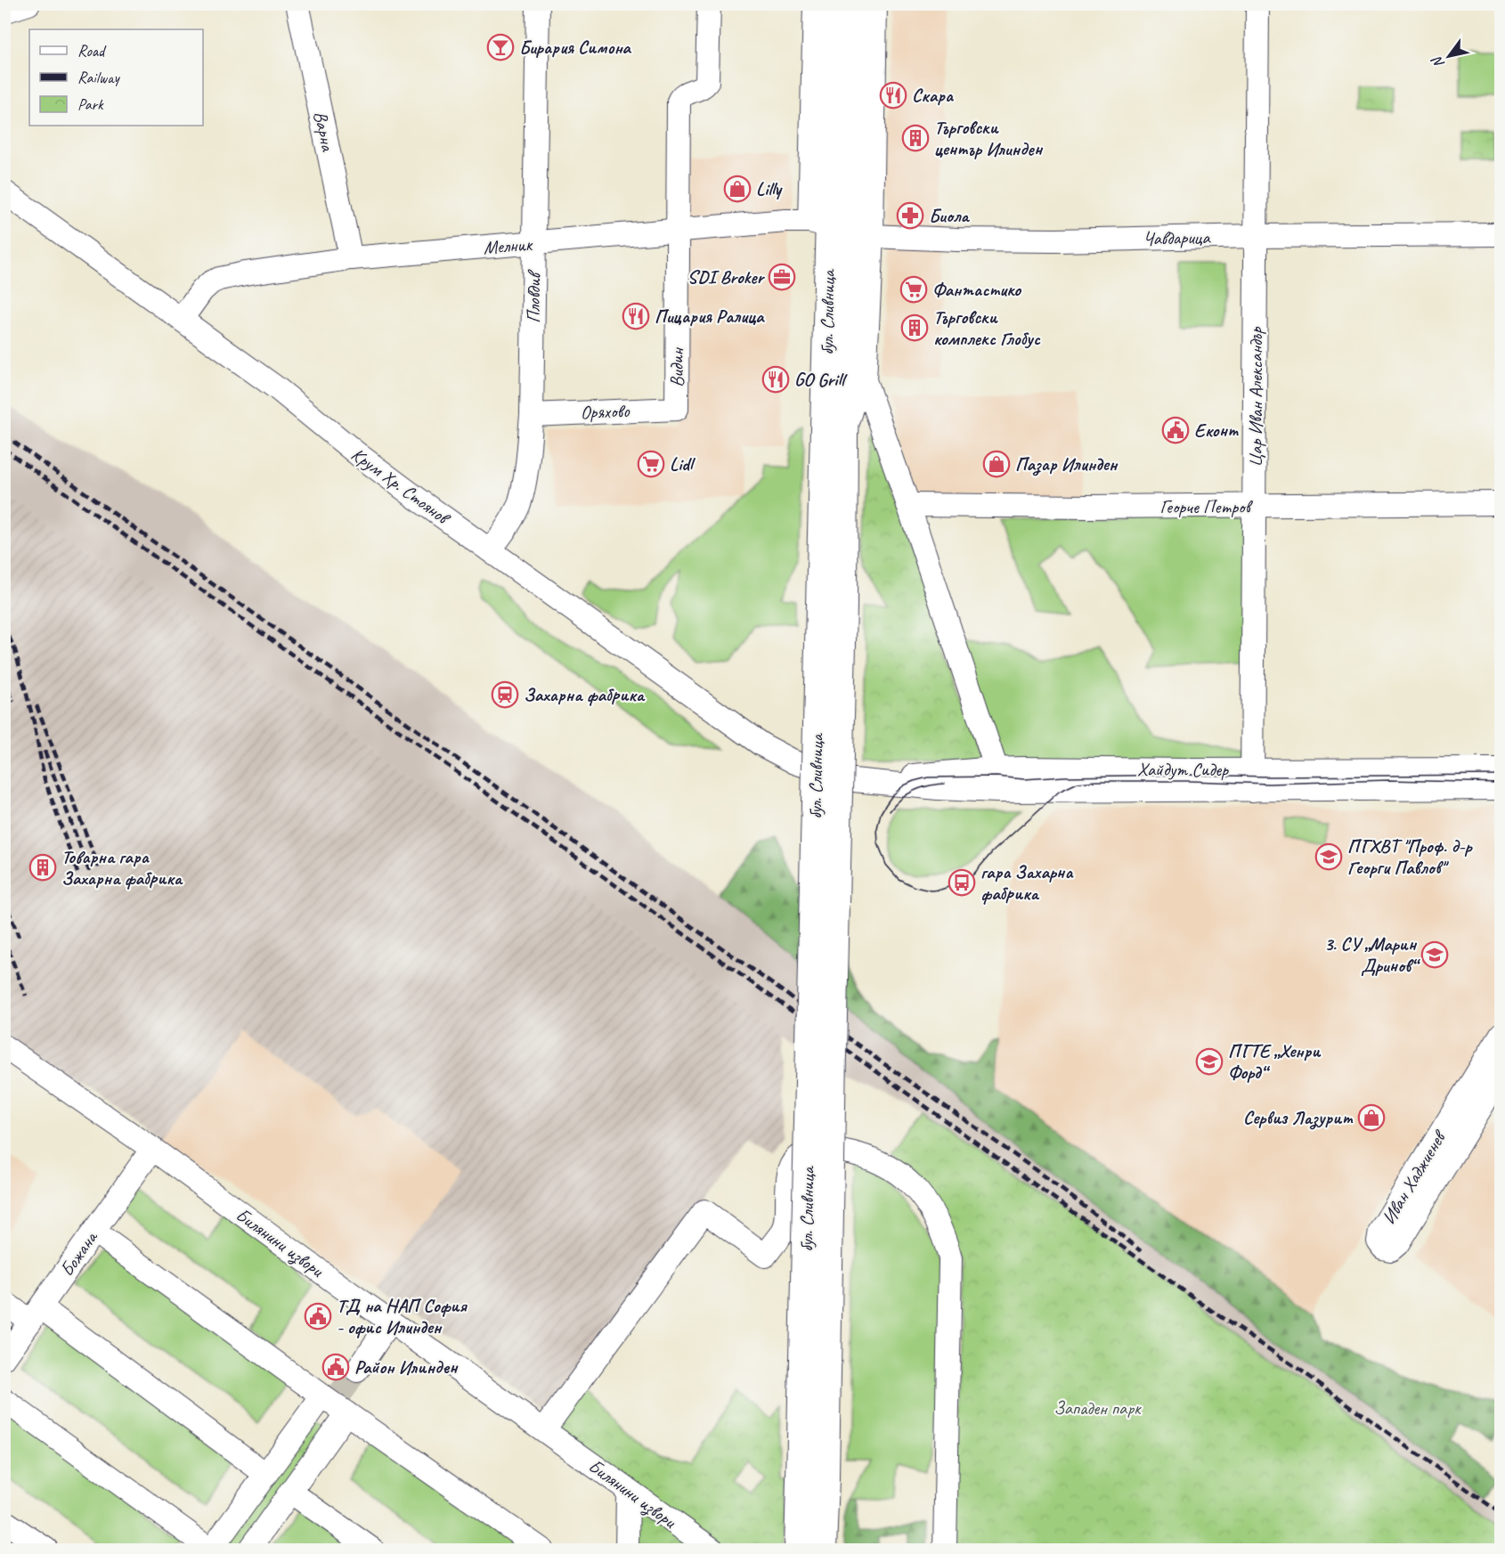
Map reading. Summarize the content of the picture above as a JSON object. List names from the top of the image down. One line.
{"streets":{"main road":["бул. Сливница"],"street":["Варна","Чавдарица","Мелник","Пловдив","Видин","Цар Иван Александър","Оряхово","Крум Хр. Стоянов","Георче Петров","Хайдут Сидер","Иван Хаджиенев","Билянини извори","Божана"]},"crossings":[["Варна","Мелник"],["Чавдарица","Мелник"],["Чавдарица","бул. Сливница"],["Чавдарица","Цар Иван Александър"],["Мелник","Пловдив"],["Мелник","бул. Сливница"],["Мелник","Видин"],["Мелник","Крум Хр. Стоянов"],["Пловдив","Оряхово"],["Пловдив","Крум Хр. Стоянов"],["Видин","Оряхово"],["Цар Иван Александър","Георче Петров"],["Цар Иван Александър","Хайдут Сидер"],["Крум Хр. Стоянов","Хайдут Сидер"],["Билянини извори","Божана"]],"parks":["Западен парк"],"places":{"bar":["Бирария Симона"],"restaurant":["Скара","Пицария Ралица","GO Grill"],"building":["Търговски център Илинден","Търговски комплекс Глобус","Товарна гара Захарна фабрика"],"shop":["Lilly","Пазар Илинден","Сервиз Лазурит"],"pharmacy":["Биола"],"office":["SDI Broker"],"supermarket":["Фантастико","Lidl"],"public building":["Еконт","ТД на НАП София - офис Илинден","Район Илинден"],"station":["Захарна фабрика"],"school or university":["ПГХВТ \"Проф. д-р Георги Павлов\"","3. СУ „Марин Дринов“","ПГТЕ „Хенри Форд“"],"bus stop":["гара Захарна фабрика"]},"legend":["Road","Railway","Park"],"north":"bottom left"}
